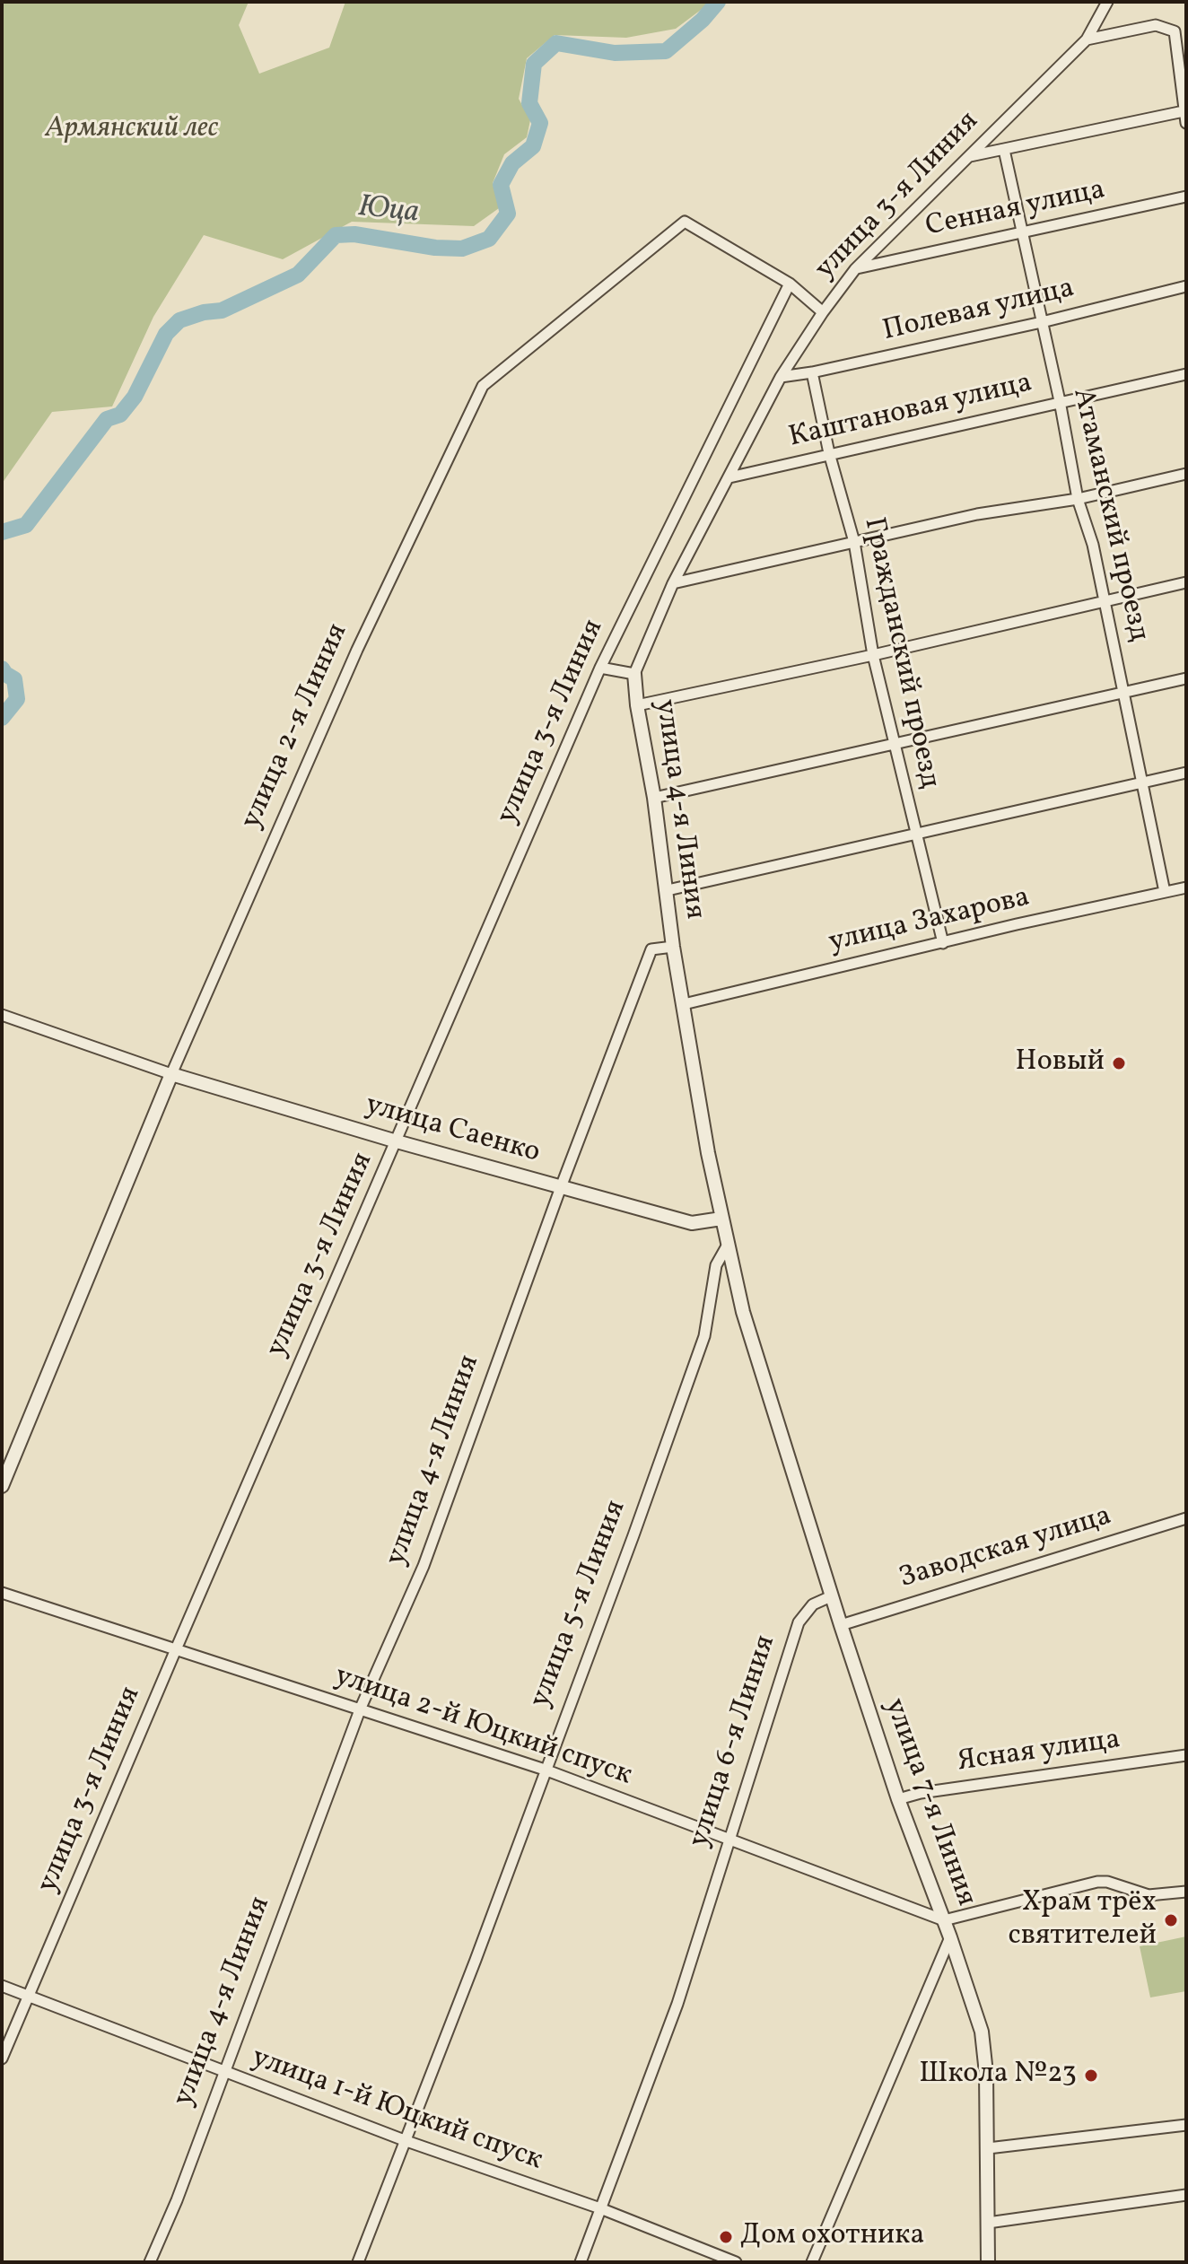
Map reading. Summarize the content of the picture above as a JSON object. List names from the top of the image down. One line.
{"streets":{"street":["улица 3-я Линия","Сенная улица","Полевая улица","Каштановая улица","Атаманский проезд","Гражданский проезд","улица 2-я Линия","улица 4-я Линия","улица Захарова","улица Саенко","Заводская улица","улица 5-я Линия","улица 2-й Юцкий спуск","улица 6-я Линия","Ясная улица","улица 7-я Линия","улица 1-й Юцкий спуск"]},"crossings":[["улица 3-я Линия","Сенная улица"],["улица 3-я Линия","Полевая улица"],["улица 3-я Линия","Каштановая улица"],["улица 3-я Линия","улица 2-я Линия"],["улица 3-я Линия","улица 4-я Линия"],["улица 3-я Линия","улица Саенко"],["улица 3-я Линия","улица 2-й Юцкий спуск"],["улица 3-я Линия","улица 1-й Юцкий спуск"],["Сенная улица","Атаманский проезд"],["Полевая улица","Атаманский проезд"],["Полевая улица","Гражданский проезд"],["Каштановая улица","Атаманский проезд"],["Каштановая улица","Гражданский проезд"],["Атаманский проезд","улица Захарова"],["Гражданский проезд","улица Захарова"],["улица 2-я Линия","улица Саенко"],["улица 4-я Линия","улица Саенко"],["улица 4-я Линия","улица 2-й Юцкий спуск"],["улица 4-я Линия","улица 1-й Юцкий спуск"],["Заводская улица","улица 7-я Линия"],["улица 5-я Линия","улица 2-й Юцкий спуск"],["улица 5-я Линия","улица 1-й Юцкий спуск"],["улица 2-й Юцкий спуск","улица 6-я Линия"],["улица 2-й Юцкий спуск","улица 7-я Линия"],["улица 6-я Линия","улица 7-я Линия"],["улица 6-я Линия","улица 1-й Юцкий спуск"],["Ясная улица","улица 7-я Линия"]],"water":["Юца"],"parks":["Армянский лес"],"places":["Новый","Храм трёх святителей","Школа №23","Дом охотника"]}
